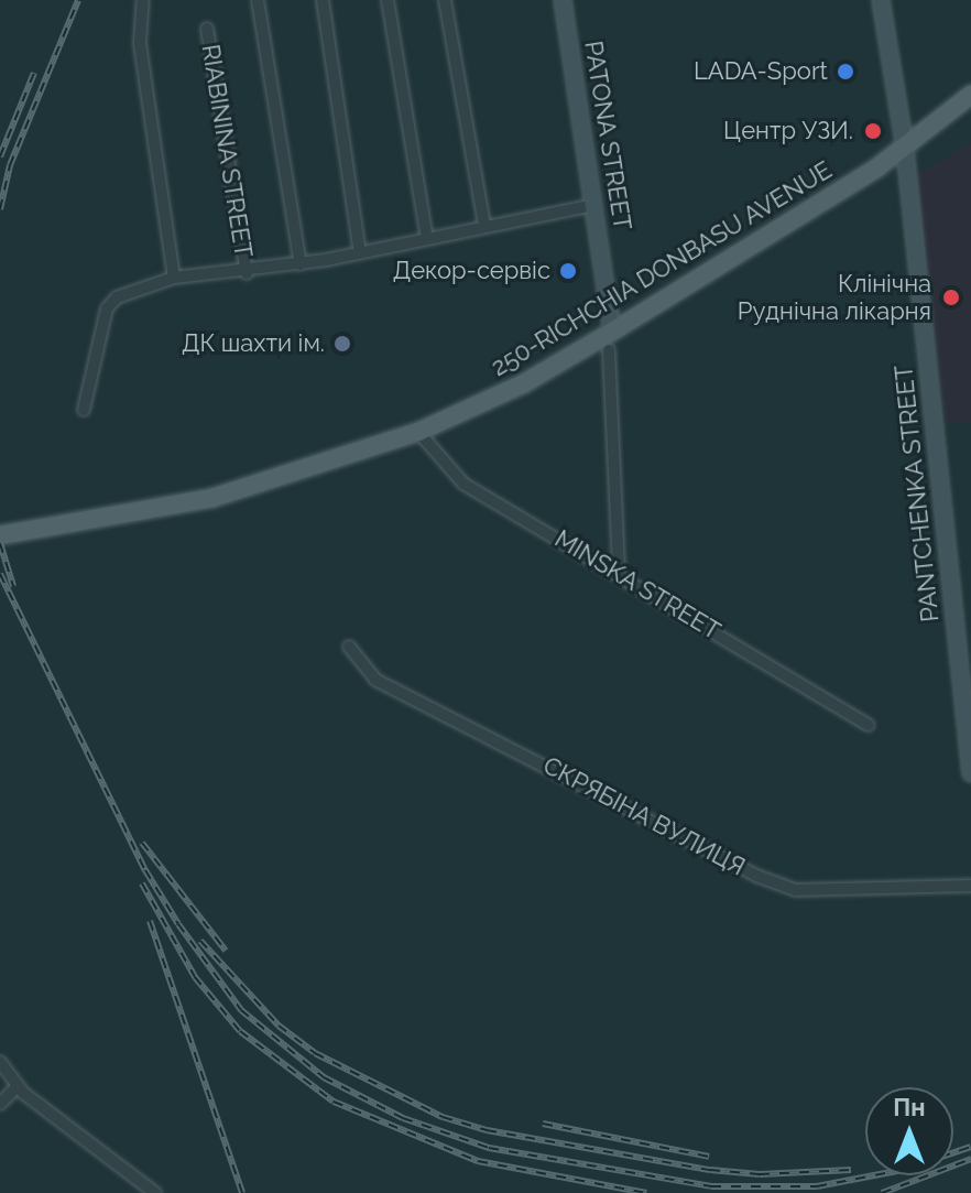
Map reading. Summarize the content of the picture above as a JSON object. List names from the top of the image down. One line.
{"streets":{"main road":["250-RICHCHIA DONBASU AVENUE"],"street":["PATONA STREET","RIABININA STREET","PANTCHENKA STREET","MINSKA STREET","СКРЯБІНА ВУЛИЦЯ"]},"crossings":[["PATONA STREET","250-RICHCHIA DONBASU AVENUE"],["250-RICHCHIA DONBASU AVENUE","PANTCHENKA STREET"],["250-RICHCHIA DONBASU AVENUE","MINSKA STREET"]],"places":["LADA-Sport","Центр УЗИ.","Декор-сервіс","Клінічна Руднічна лікарня","ДК шахти ім."],"north":"top"}
